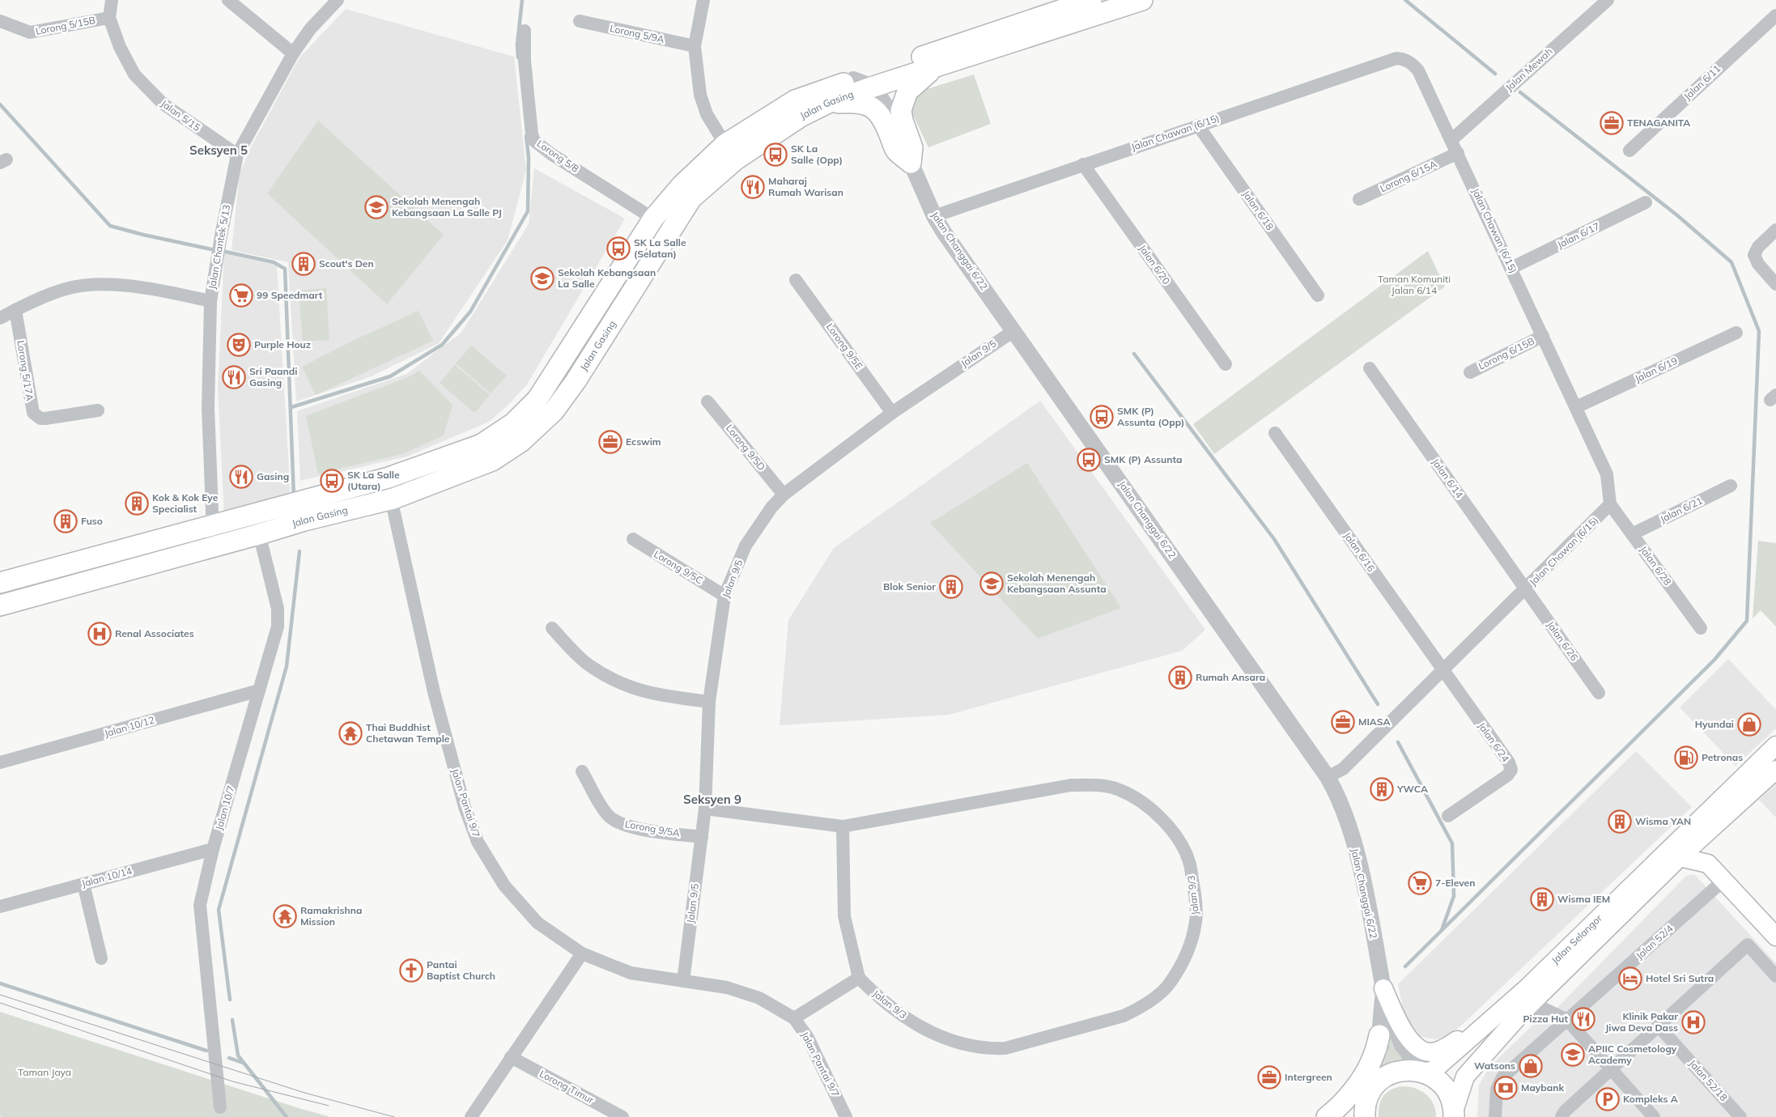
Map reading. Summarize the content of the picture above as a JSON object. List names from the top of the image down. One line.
{"streets":{"main road":["Jalan Gasing","Jalan Selangor"],"street":["Lorong 5/15B","Lorong 5/9A","Jalan Mewah","Jalan 6/11","Jalan 5/15","Jalan Chawan (6/15)","Lorong 5/8","Lorong 6/15A","Jalan 6/18","Jalan 6/17","Jalan Chantek 5/13","Jalan Changgai 6/22","Jalan 6/20","Lorong 9/5E","Jalan 9/5","Lorong 6/15B","Jalan 6/19","Lorong 5/17A","Lorong 9/5D","Jalan 6/14","Jalan 6/21","Jalan 6/16","Jalan 6/28","Lorong 9/5C","Jalan 6/26","Jalan 10/12","Jalan 6/24","Jalan Pantai 9/7","Jalan 10/7","Lorong 9/5A","Jalan 10/14","Jalan 9/3","Jalan 52/4","Jalan 52/18","Lorong Timur"]},"crossings":[["Lorong 5/15B","Jalan 5/15"],["Jalan Mewah","Jalan Chawan (6/15)"],["Jalan Gasing","Lorong 5/8"],["Jalan Gasing","Jalan Chantek 5/13"],["Jalan Gasing","Jalan Changgai 6/22"],["Jalan Gasing","Jalan Pantai 9/7"],["Jalan Gasing","Jalan 10/7"],["Jalan 5/15","Jalan Chantek 5/13"],["Jalan Chawan (6/15)","Lorong 6/15A"],["Jalan Chawan (6/15)","Jalan 6/18"],["Jalan Chawan (6/15)","Jalan 6/17"],["Jalan Chawan (6/15)","Jalan Changgai 6/22"],["Jalan Chawan (6/15)","Jalan 6/20"],["Jalan Chawan (6/15)","Lorong 6/15B"],["Jalan Chawan (6/15)","Jalan 6/19"],["Jalan Chawan (6/15)","Jalan 6/14"],["Jalan Chawan (6/15)","Jalan 6/16"],["Jalan Chawan (6/15)","Jalan 6/28"],["Jalan Chawan (6/15)","Jalan 6/26"],["Jalan Chawan (6/15)","Jalan 6/24"],["Jalan Changgai 6/22","Jalan 9/5"],["Jalan Changgai 6/22","Jalan Selangor"],["Lorong 9/5E","Jalan 9/5"],["Jalan 9/5","Lorong 9/5D"],["Jalan 9/5","Lorong 9/5C"],["Jalan 9/5","Jalan Pantai 9/7"],["Jalan 9/5","Lorong 9/5A"],["Jalan 9/5","Jalan 9/3"],["Jalan 6/14","Jalan 6/26"],["Jalan 6/21","Jalan 6/28"],["Jalan 6/16","Jalan 6/24"],["Jalan 10/12","Jalan 10/7"],["Jalan 10/7","Jalan 10/14"]],"districts":["Seksyen 5","Seksyen 9"],"parks":["Taman Komuniti Jalan 6/14","Taman Jaya"],"places":{"office":["TENAGANITA","Ecswim","MIASA","Intergreen"],"bus stop":["SK La Salle (Opp)","SK La Salle (Selatan)","SMK (P) Assunta (Opp)","SMK (P) Assunta","SK La Salle (Utara)"],"restaurant":["Maharaj Rumah Warisan","Sri Paandi Gasing","Gasing","Pizza Hut"],"school or university":["Sekolah Menengah Kebangsaan La Salle PJ","Sekolah Kebangsaan La Salle","Sekolah Menengah Kebangsaan Assunta","APIIC Cosmetology Academy"],"building":["Scout's Den","Kok & Kok Eye Specialist","Fuso","Blok Senior","Rumah Ansara","YWCA","Wisma YAN","Wisma IEM"],"supermarket":["99 Speedmart","7-Eleven"],"theatre":["Purple Houz"],"hospital":["Renal Associates","Klinik Pakar Jiwa Deva Dass"],"shop":["Hyundai","Watsons"],"temple":["Thai Buddhist Chetawan Temple","Ramakrishna Mission"],"fuel station":["Petronas"],"church":["Pantai Baptist Church"],"hotel":["Hotel Sri Sutra"],"bank":["Maybank"],"parking":["Kompleks A"]}}
